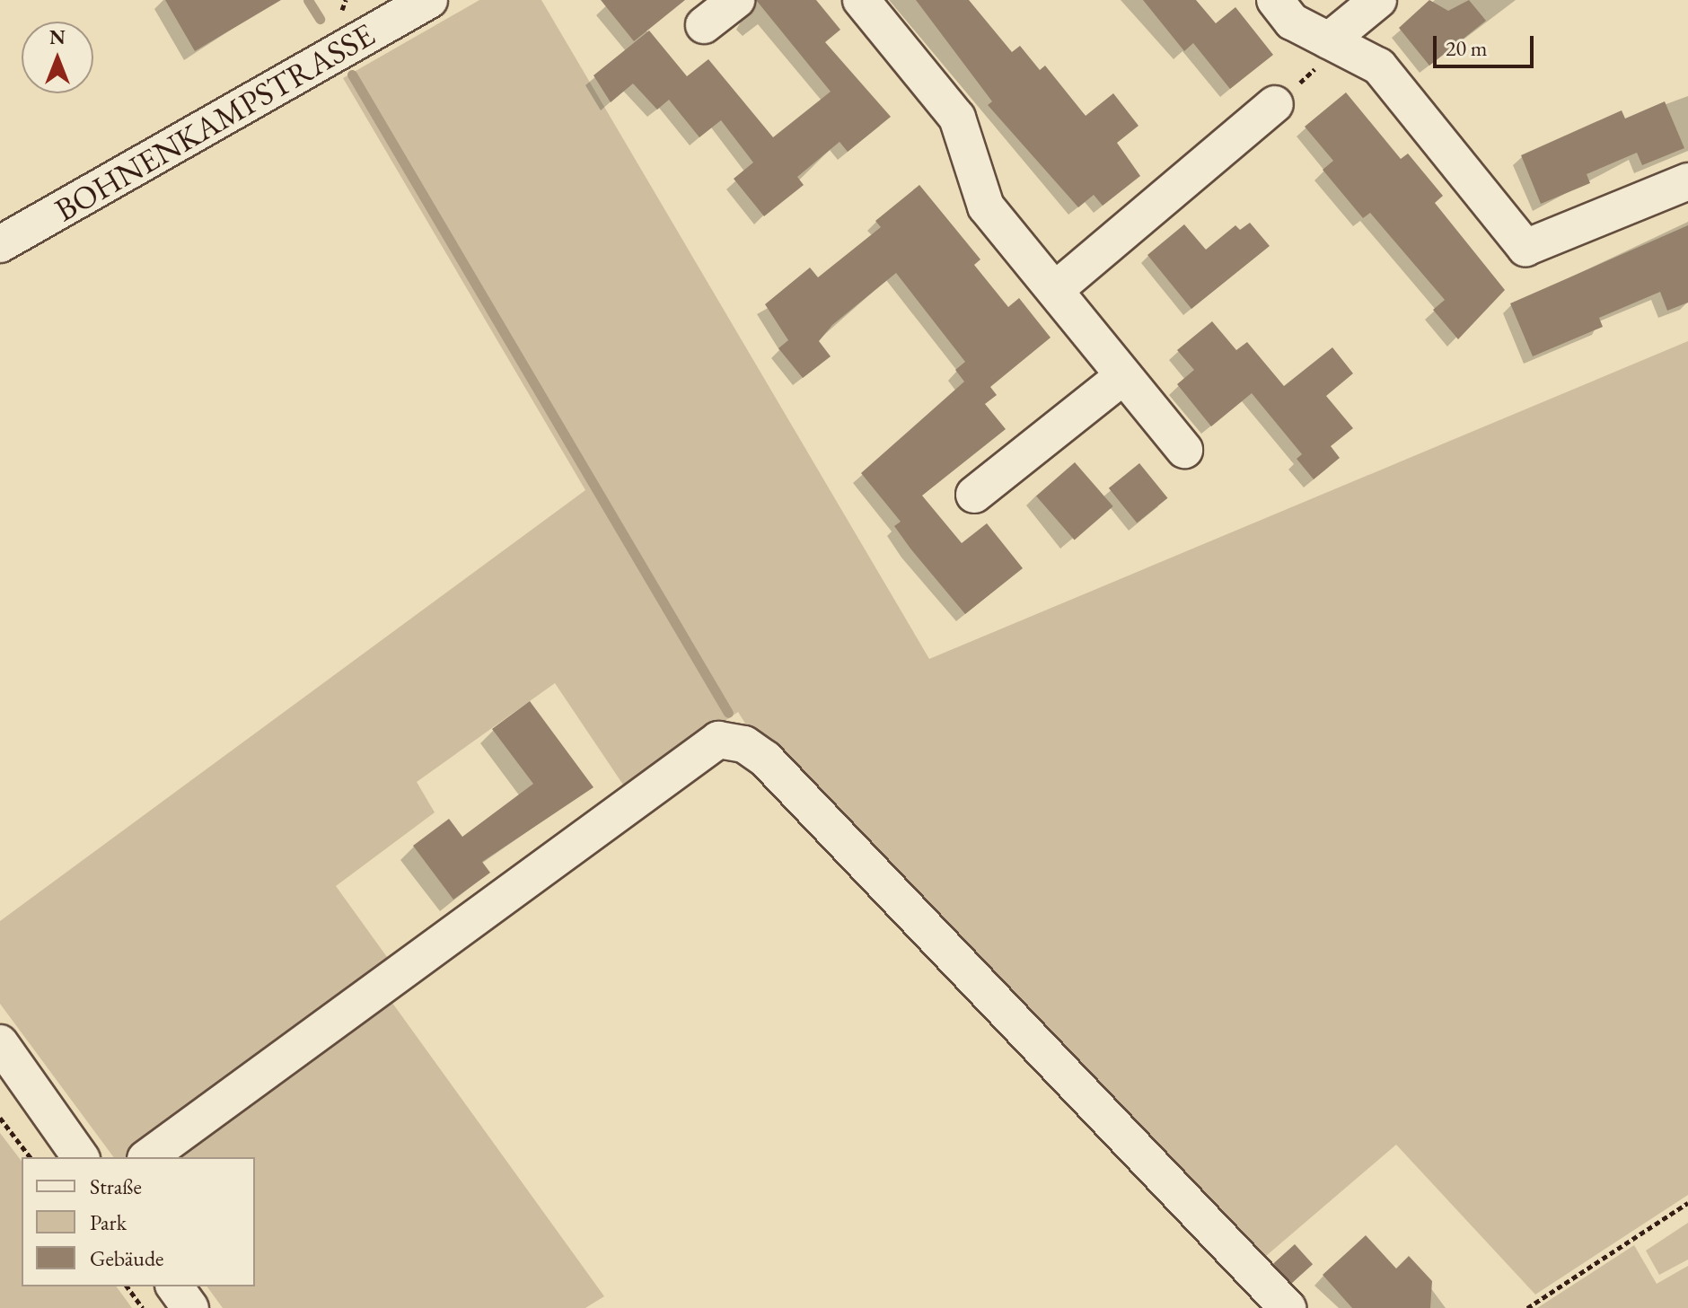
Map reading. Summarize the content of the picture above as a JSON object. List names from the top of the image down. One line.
{"streets":{"street":["BOHNENKAMPSTRASSE"]},"legend":["Straße","Park","Gebäude"],"scale_bar":"20 m","north":"top"}
